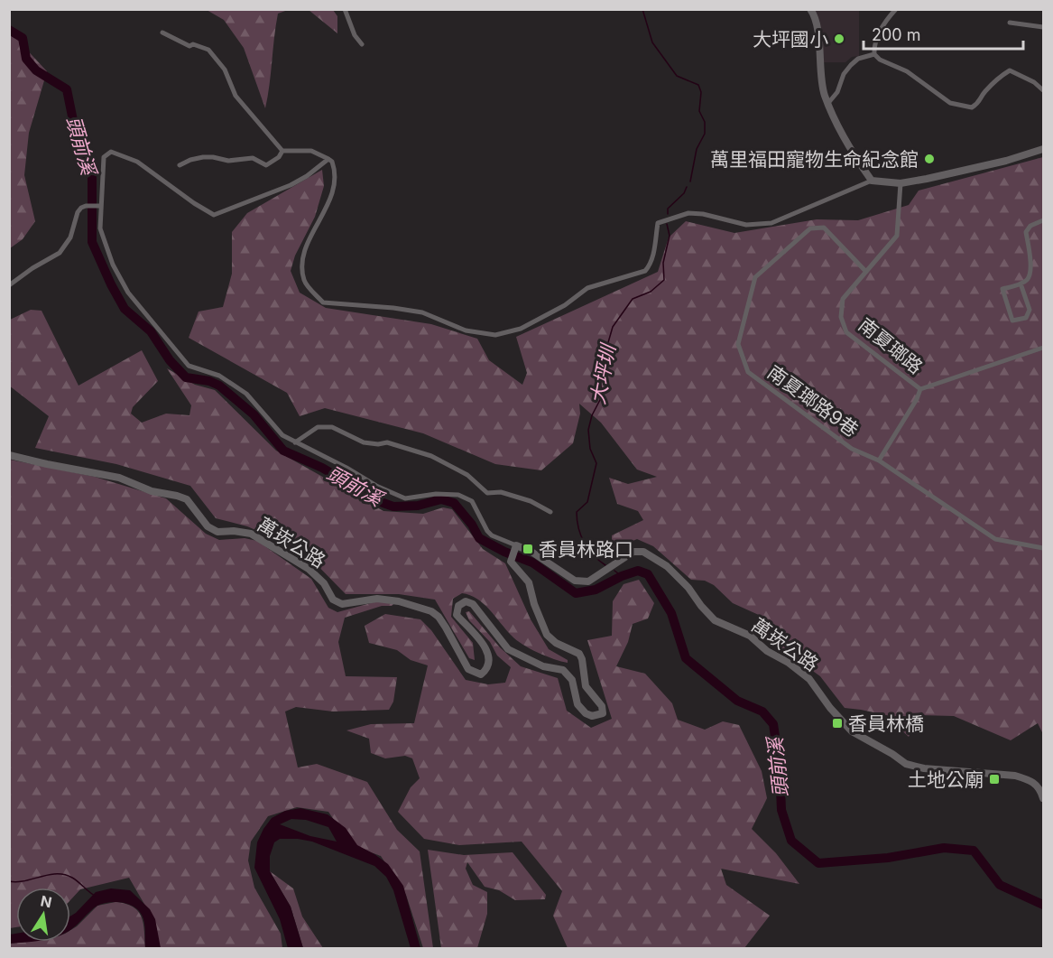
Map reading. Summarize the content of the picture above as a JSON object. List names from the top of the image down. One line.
{"streets":{"street":["南夏瑯路","南夏瑯路9巷","萬崁公路"]},"crossings":[["南夏瑯路","南夏瑯路9巷"]],"water":["頭前溪","大坪圳"],"places":{"other":["大坪國小","萬里福田寵物生命紀念館"],"transit":["香員林路口","香員林橋","土地公廟"]},"scale_bar":"200 m","north":"top"}
